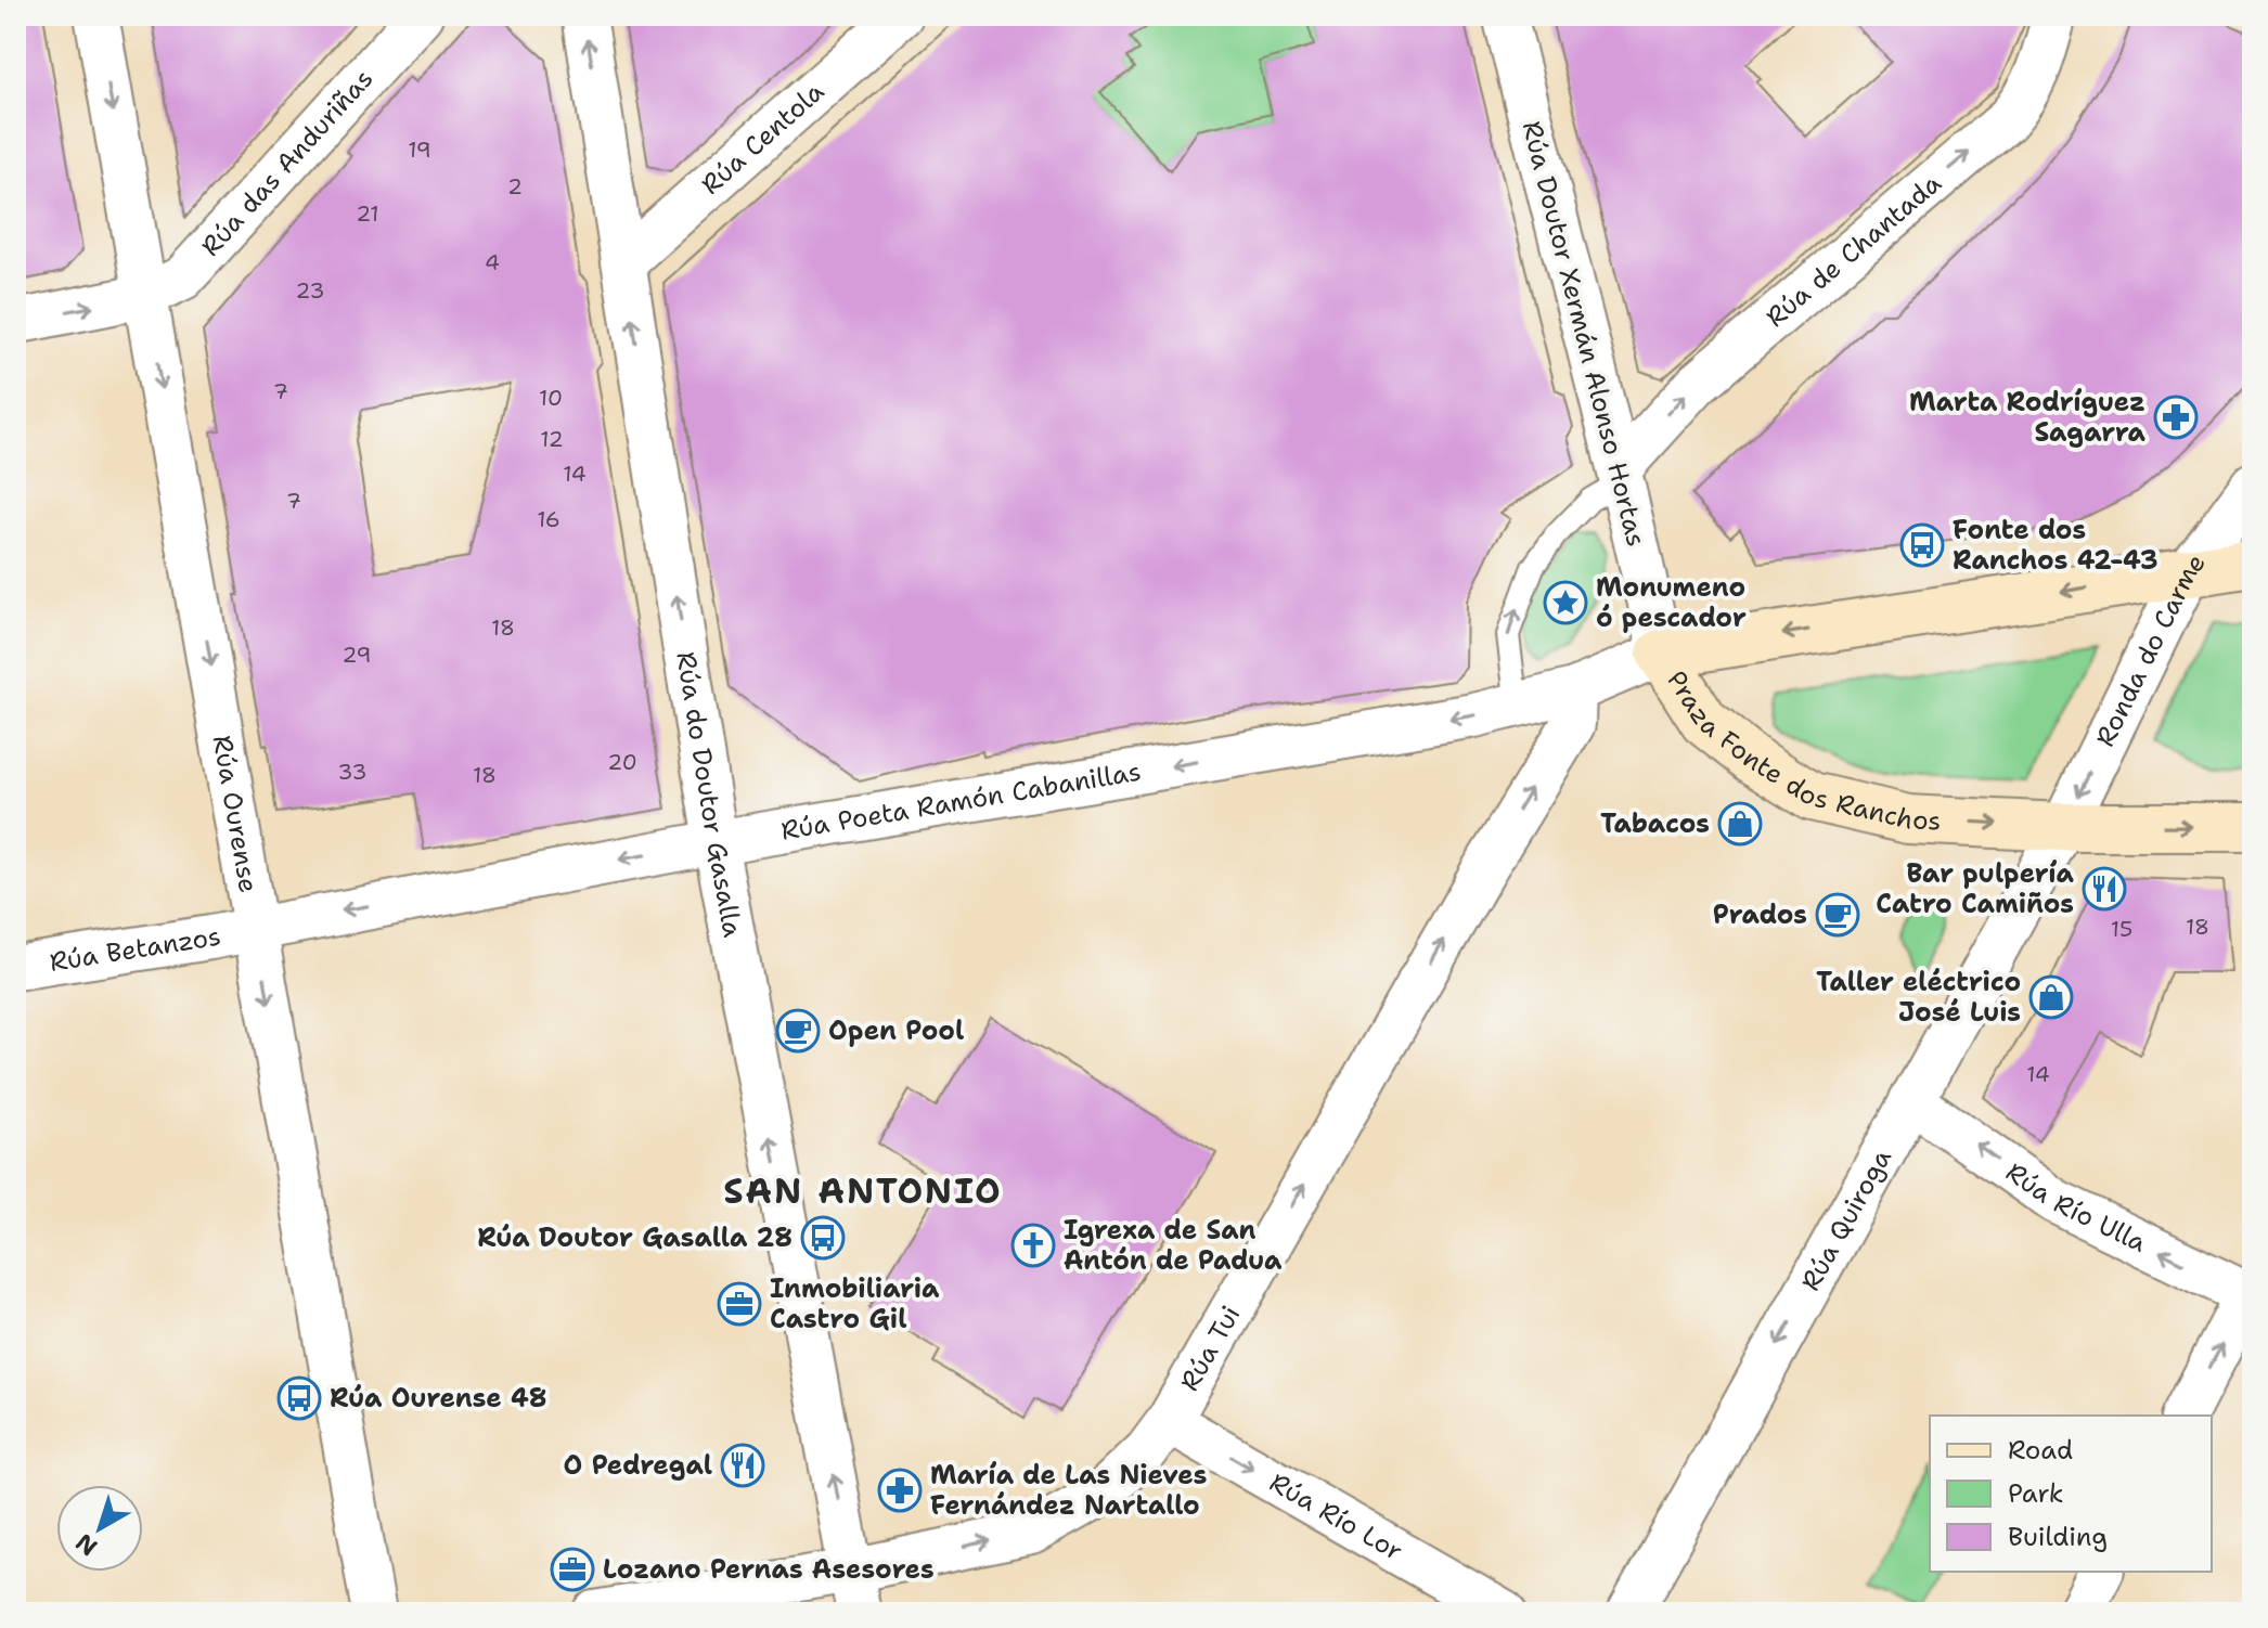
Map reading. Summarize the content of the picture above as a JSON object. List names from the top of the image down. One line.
{"streets":{"street":["Rúa Centola","Rúa das Anduriñas","Rúa de Chantada","Rúa Doutor Xermán Alonso Hortas","Ronda do Carme","Praza Fonte dos Ranchos","Rúa do Doutor Gasalla","Rúa Poeta Ramón Cabanillas","Rúa Ourense","Rúa Betanzos","Rúa Río Ulla","Rúa Quiroga","Rúa Tui","Rúa Río Lor"]},"crossings":[["Rúa Centola","Rúa do Doutor Gasalla"],["Rúa das Anduriñas","Rúa Ourense"],["Rúa de Chantada","Rúa Doutor Xermán Alonso Hortas"],["Rúa Doutor Xermán Alonso Hortas","Praza Fonte dos Ranchos"],["Rúa Doutor Xermán Alonso Hortas","Rúa Poeta Ramón Cabanillas"],["Ronda do Carme","Praza Fonte dos Ranchos"],["Ronda do Carme","Rúa Quiroga"],["Praza Fonte dos Ranchos","Rúa Poeta Ramón Cabanillas"],["Praza Fonte dos Ranchos","Rúa Quiroga"],["Rúa do Doutor Gasalla","Rúa Poeta Ramón Cabanillas"],["Rúa do Doutor Gasalla","Rúa Tui"],["Rúa Poeta Ramón Cabanillas","Rúa Ourense"],["Rúa Poeta Ramón Cabanillas","Rúa Betanzos"],["Rúa Poeta Ramón Cabanillas","Rúa Tui"],["Rúa Ourense","Rúa Betanzos"],["Rúa Río Ulla","Rúa Quiroga"],["Rúa Tui","Rúa Río Lor"]],"one_way":["Rúa de Chantada","Ronda do Carme","Rúa do Doutor Gasalla","Rúa Poeta Ramón Cabanillas","Rúa Ourense","Rúa Río Ulla","Rúa Quiroga","Rúa Tui","Rúa Río Lor"],"districts":["SAN ANTONIO"],"places":{"pharmacy":["Marta Rodríguez Sagarra","María de Las Nieves Fernández Nartallo"],"bus stop":["Fonte dos Ranchos 42-43","Rúa Doutor Gasalla 28","Rúa Ourense 48"],"place":["Monumeno ó pescador"],"shop":["Tabacos","Taller eléctrico José Luis"],"restaurant":["Bar pulpería Catro Camiños","O Pedregal"],"cafe":["Prados","Open Pool"],"church":["Igrexa de San Antón de Padua"],"office":["Inmobiliaria Castro Gil","Lozano Pernas Asesores"]},"house_numbers":["19","2","21","4","23","7","10","12","14","7","16","18","29","20","33","18","18","15","14"],"legend":["Road","Park","Building"],"north":"bottom left"}
